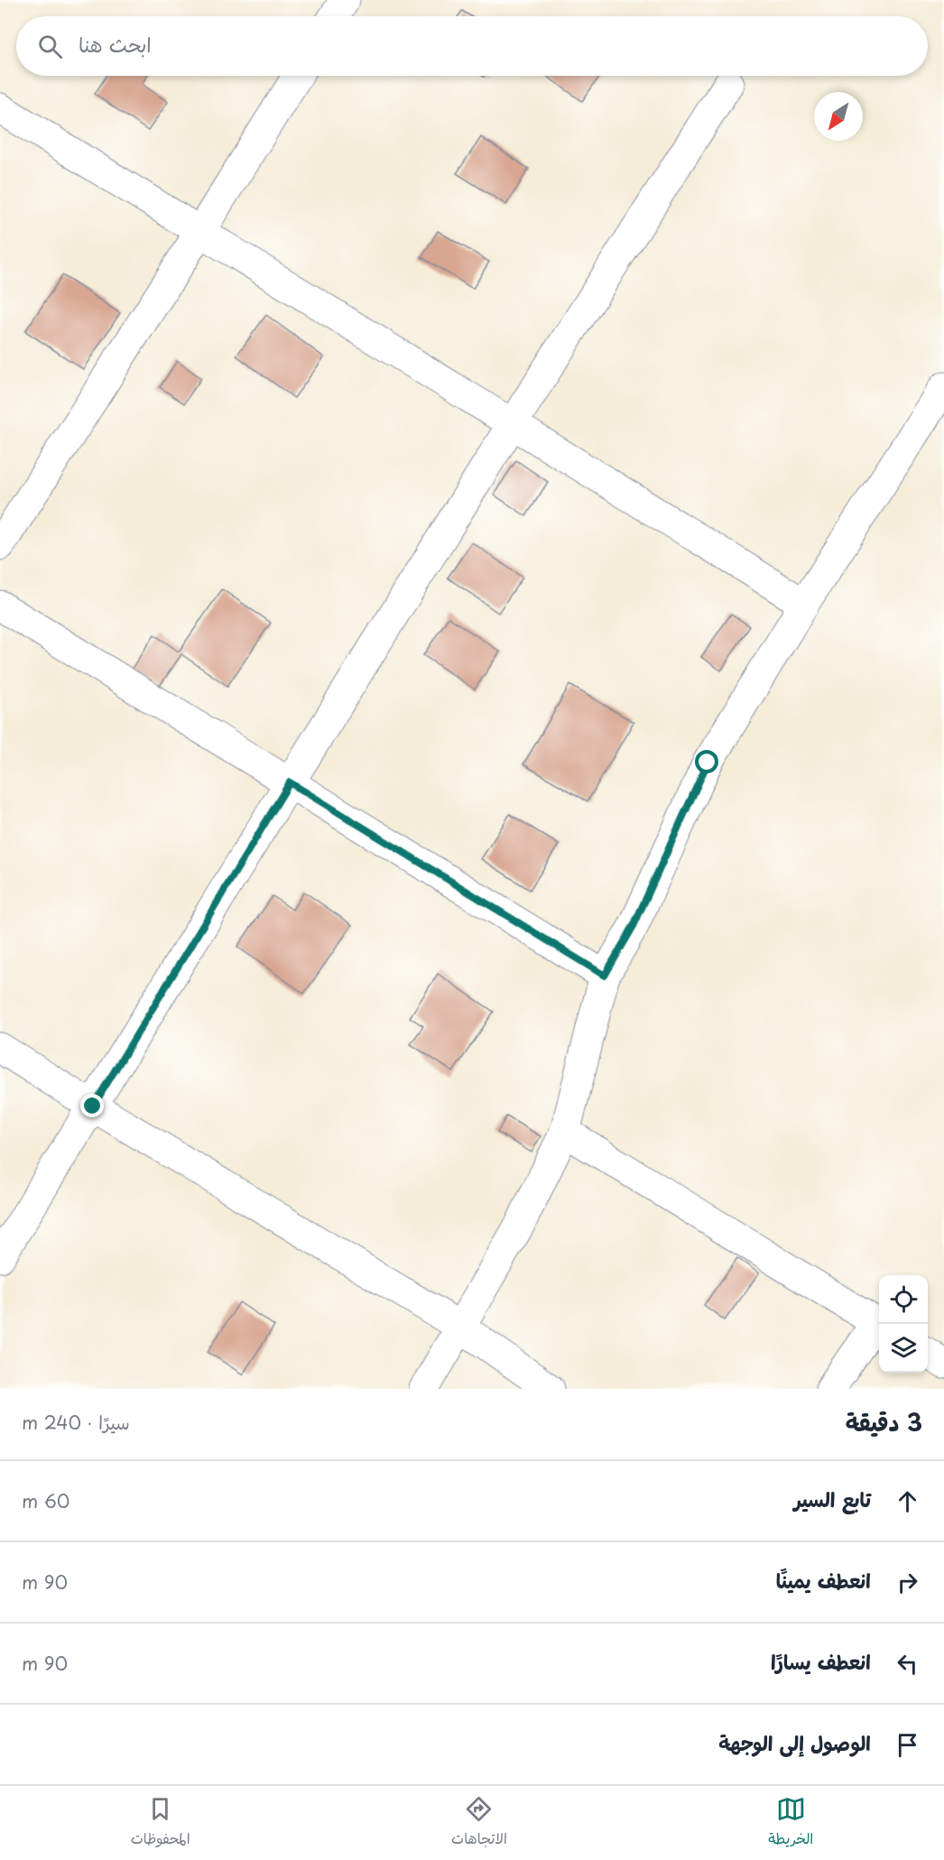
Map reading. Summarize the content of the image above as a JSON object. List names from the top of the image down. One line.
{"north":"bottom left","page":{"search":"ابحث هنا","heading":["3 دقيقة","سيرًا · 240 m"],"list":[["تابع السير","60 m"],["انعطف يمينًا","90 m"],["انعطف يسارًا","90 m"],"الوصول إلى الوجهة"],"nav":["الخريطة","الاتجاهات","المحفوظات"]}}
